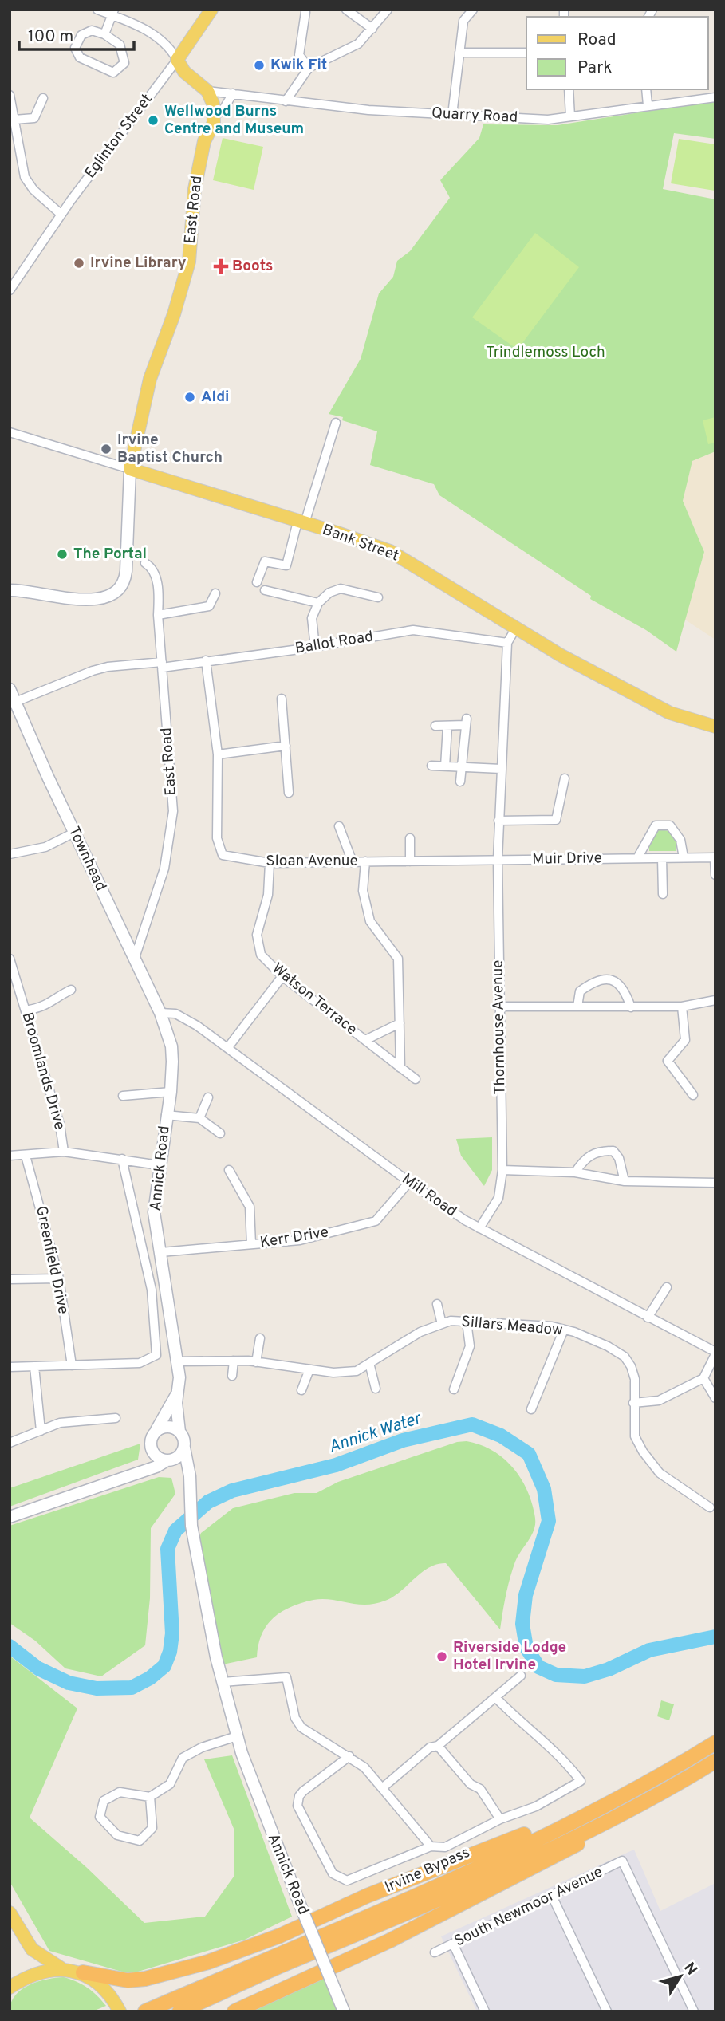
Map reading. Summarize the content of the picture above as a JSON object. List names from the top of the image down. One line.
{"streets":{"highway":["Irvine Bypass"],"main road":["East Road","Bank Street","Townhead","Annick Road"],"street":["Quarry Road","Eglinton Street","Ballot Road","Muir Drive","Sloan Avenue","Watson Terrace","Thornhouse Avenue","Broomlands Drive","Mill Road","Kerr Drive","Greenfield Drive","Sillars Meadow","South Newmoor Avenue"]},"crossings":[["East Road","Bank Street"],["East Road","Ballot Road"],["East Road","Townhead"],["Bank Street","Thornhouse Avenue"],["Ballot Road","Townhead"],["Ballot Road","Sloan Avenue"],["Ballot Road","Thornhouse Avenue"],["Townhead","Annick Road"],["Townhead","Mill Road"],["Muir Drive","Sloan Avenue"],["Muir Drive","Thornhouse Avenue"],["Sloan Avenue","Watson Terrace"],["Sloan Avenue","Thornhouse Avenue"],["Thornhouse Avenue","Mill Road"],["Annick Road","Mill Road"],["Annick Road","Kerr Drive"],["Annick Road","Greenfield Drive"],["Annick Road","Sillars Meadow"],["Mill Road","Kerr Drive"]],"water":["Annick Water"],"parks":["Trindlemoss Loch"],"places":{"other":["Kwik Fit","Wellwood Burns Centre and Museum","Irvine Library","Aldi","Irvine Baptist Church","The Portal","Riverside Lodge Hotel Irvine"],"health":["Boots"]},"legend":["Road","Park"],"scale_bar":"100 m","north":"top right"}
